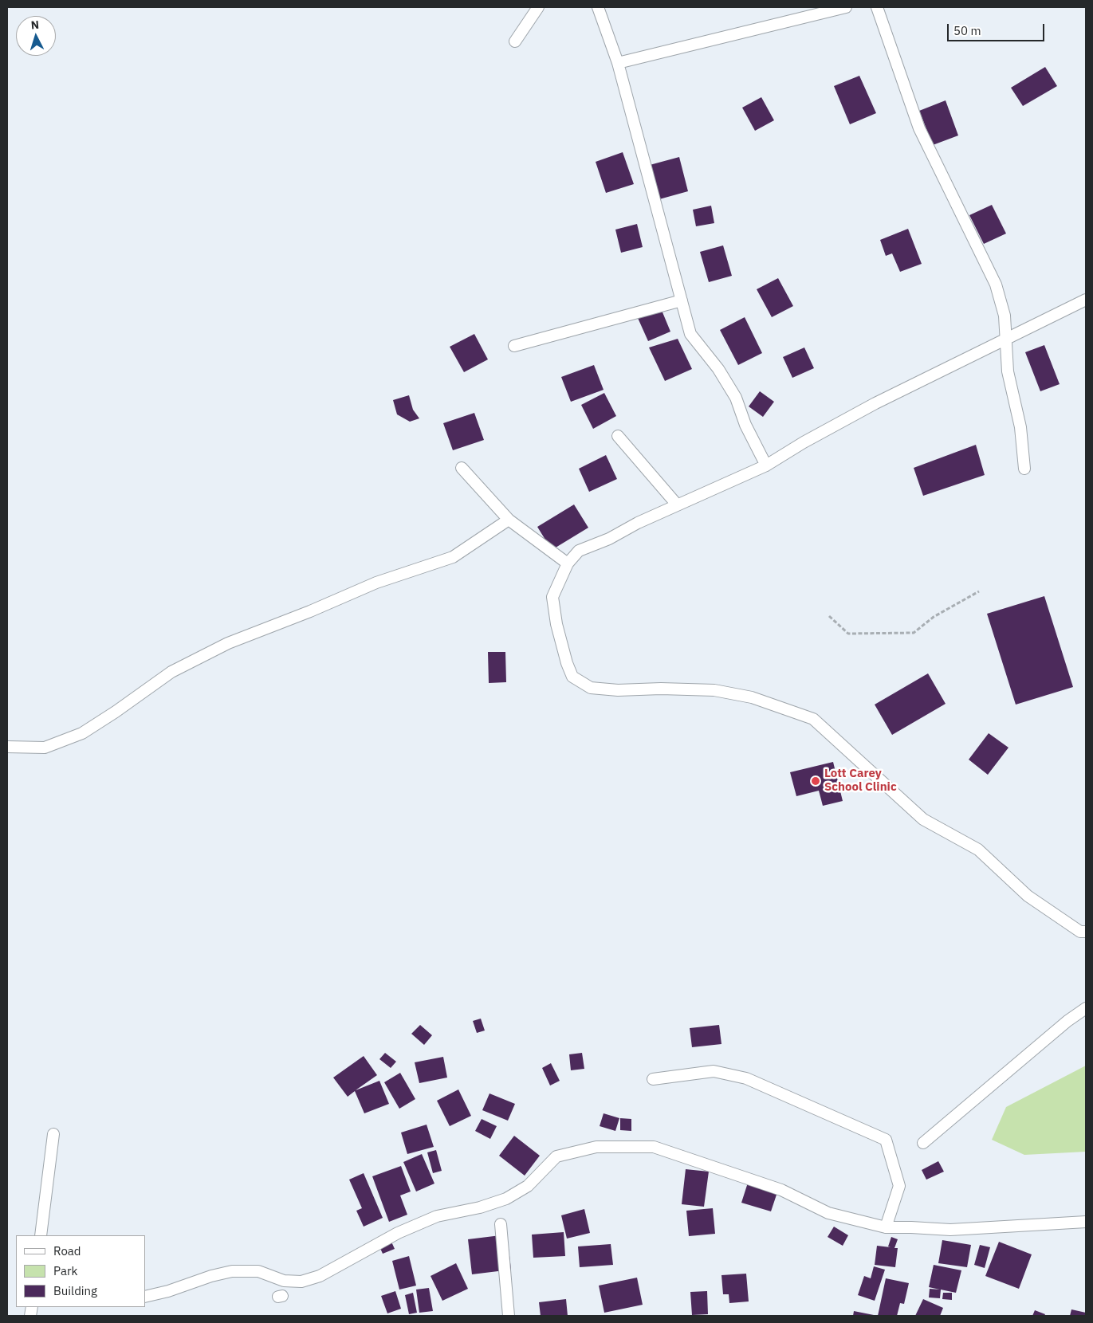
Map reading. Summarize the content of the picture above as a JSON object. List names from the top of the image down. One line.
{"places":["Lott Carey School Clinic"],"legend":["Road","Park","Building"],"scale_bar":"50 m","north":"top"}
